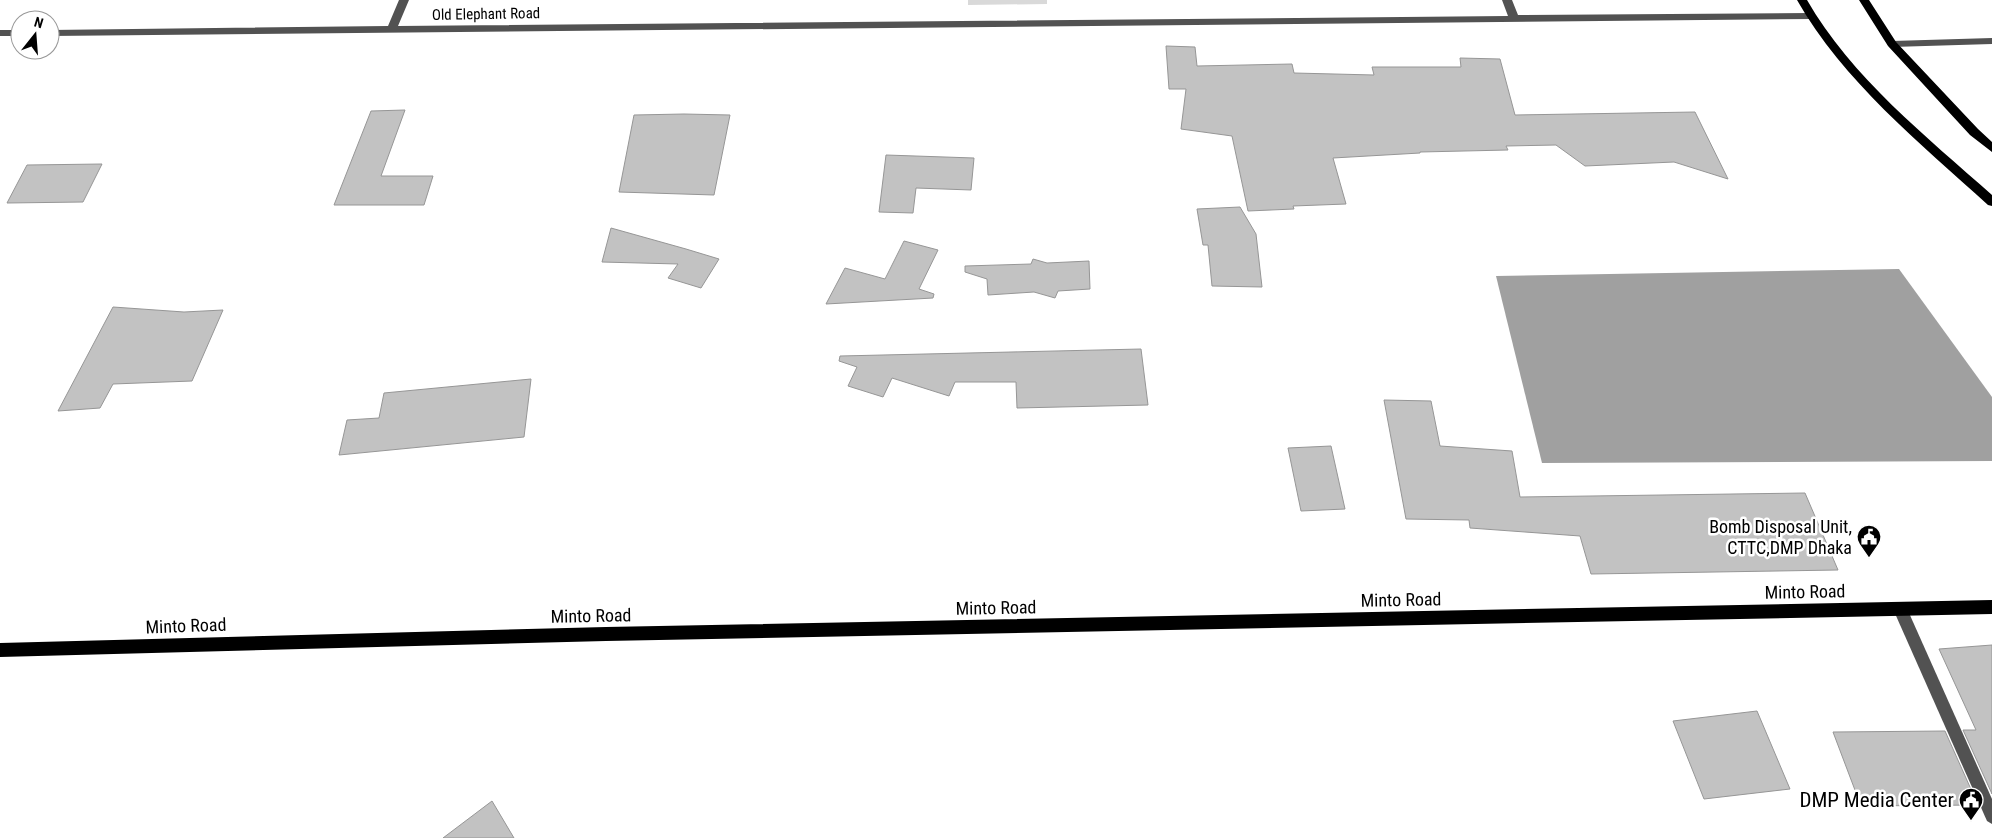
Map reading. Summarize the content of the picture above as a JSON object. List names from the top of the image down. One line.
{"streets":{"main road":["Minto Road"],"street":["Old Elephant Road"]},"places":{"public building":["Bomb Disposal Unit, CTTC,DMP Dhaka","DMP Media Center"]},"north":"top"}
